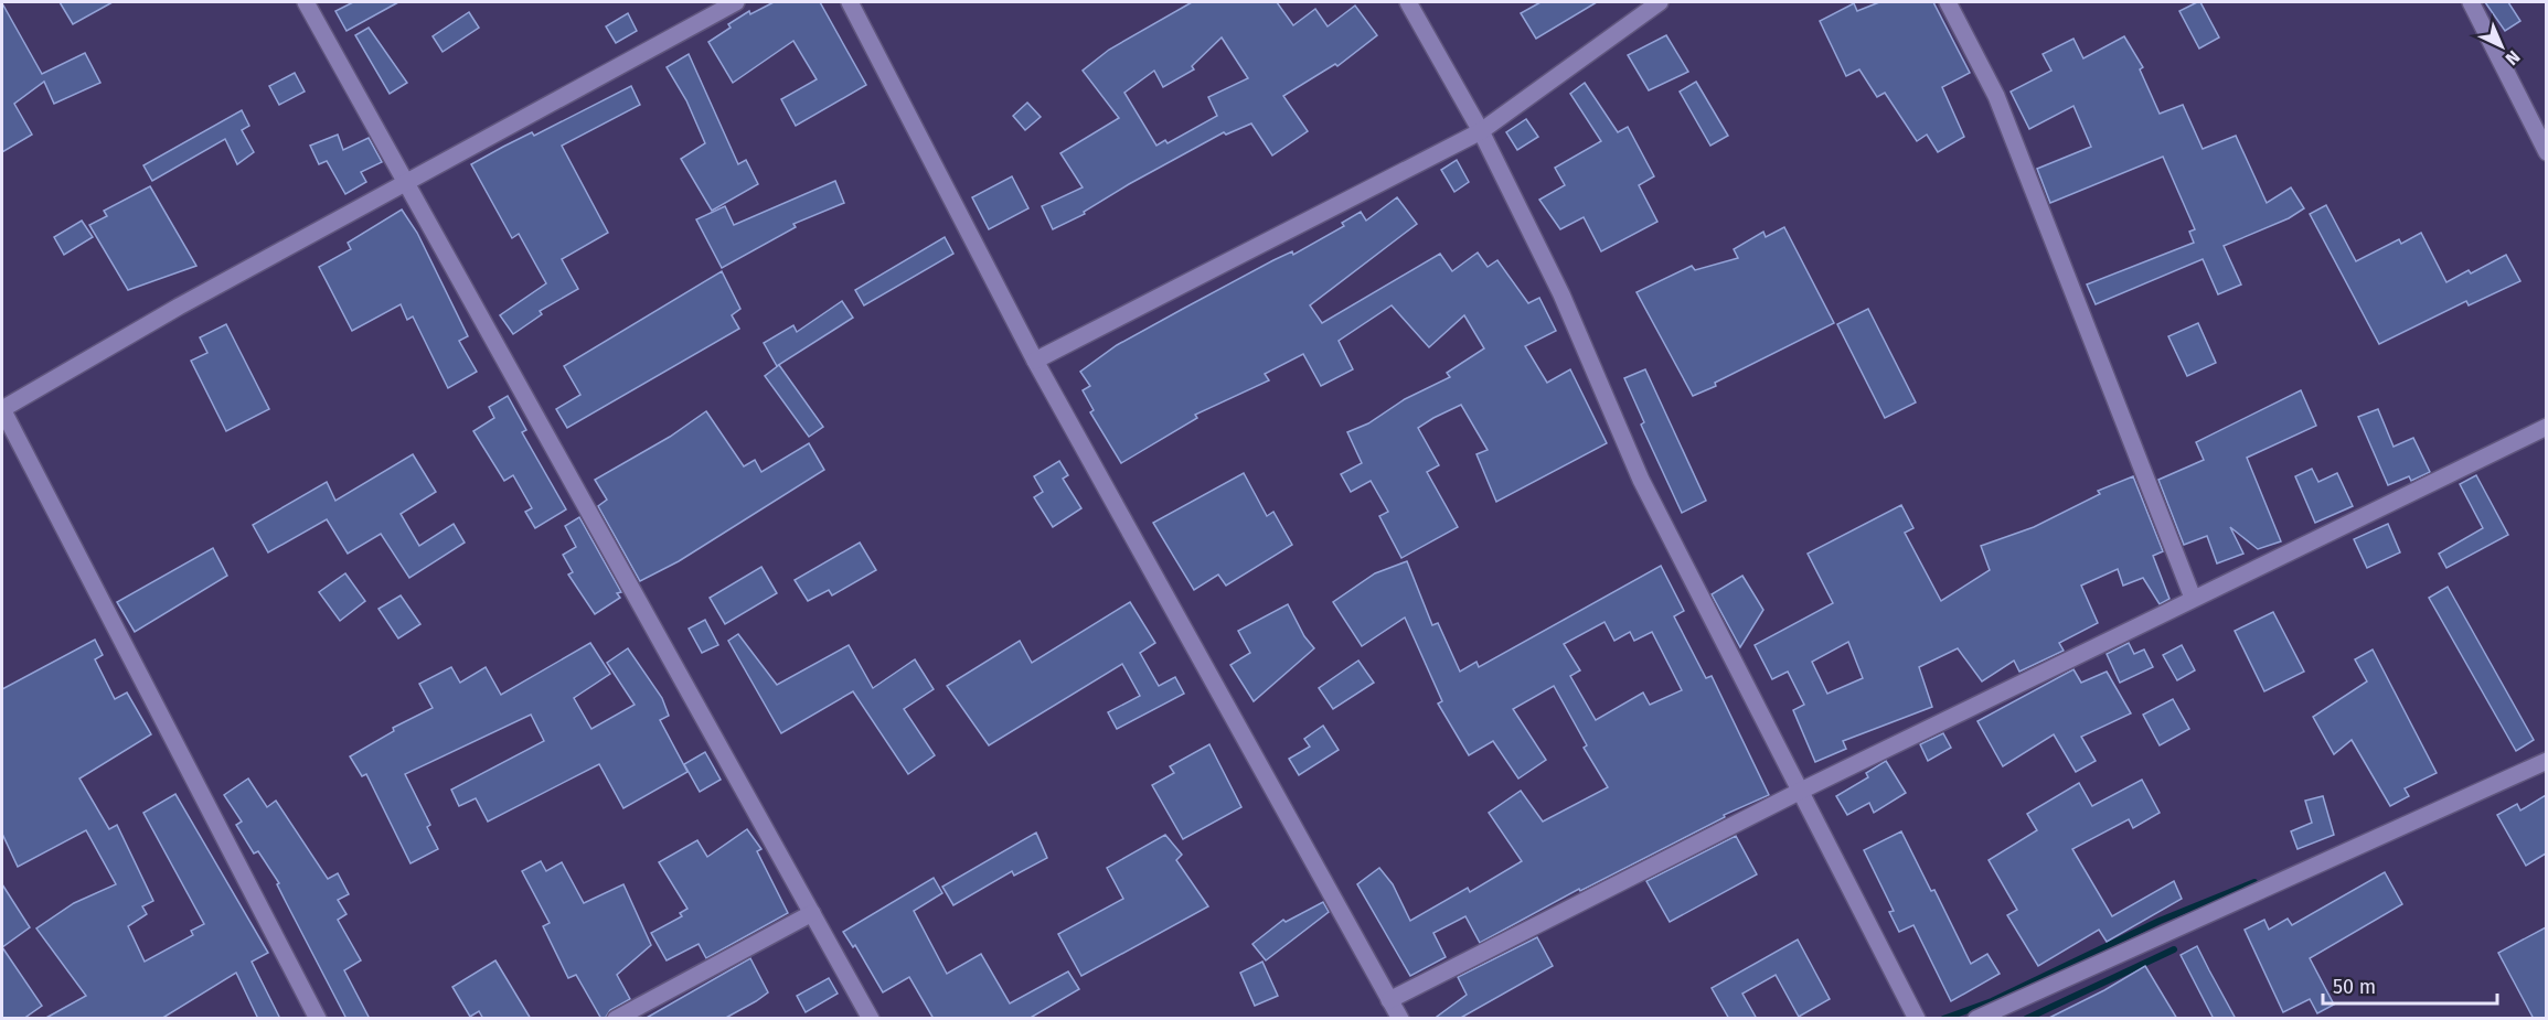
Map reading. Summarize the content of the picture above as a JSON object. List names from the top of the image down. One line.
{"scale_bar":"50 m","north":"bottom right"}
